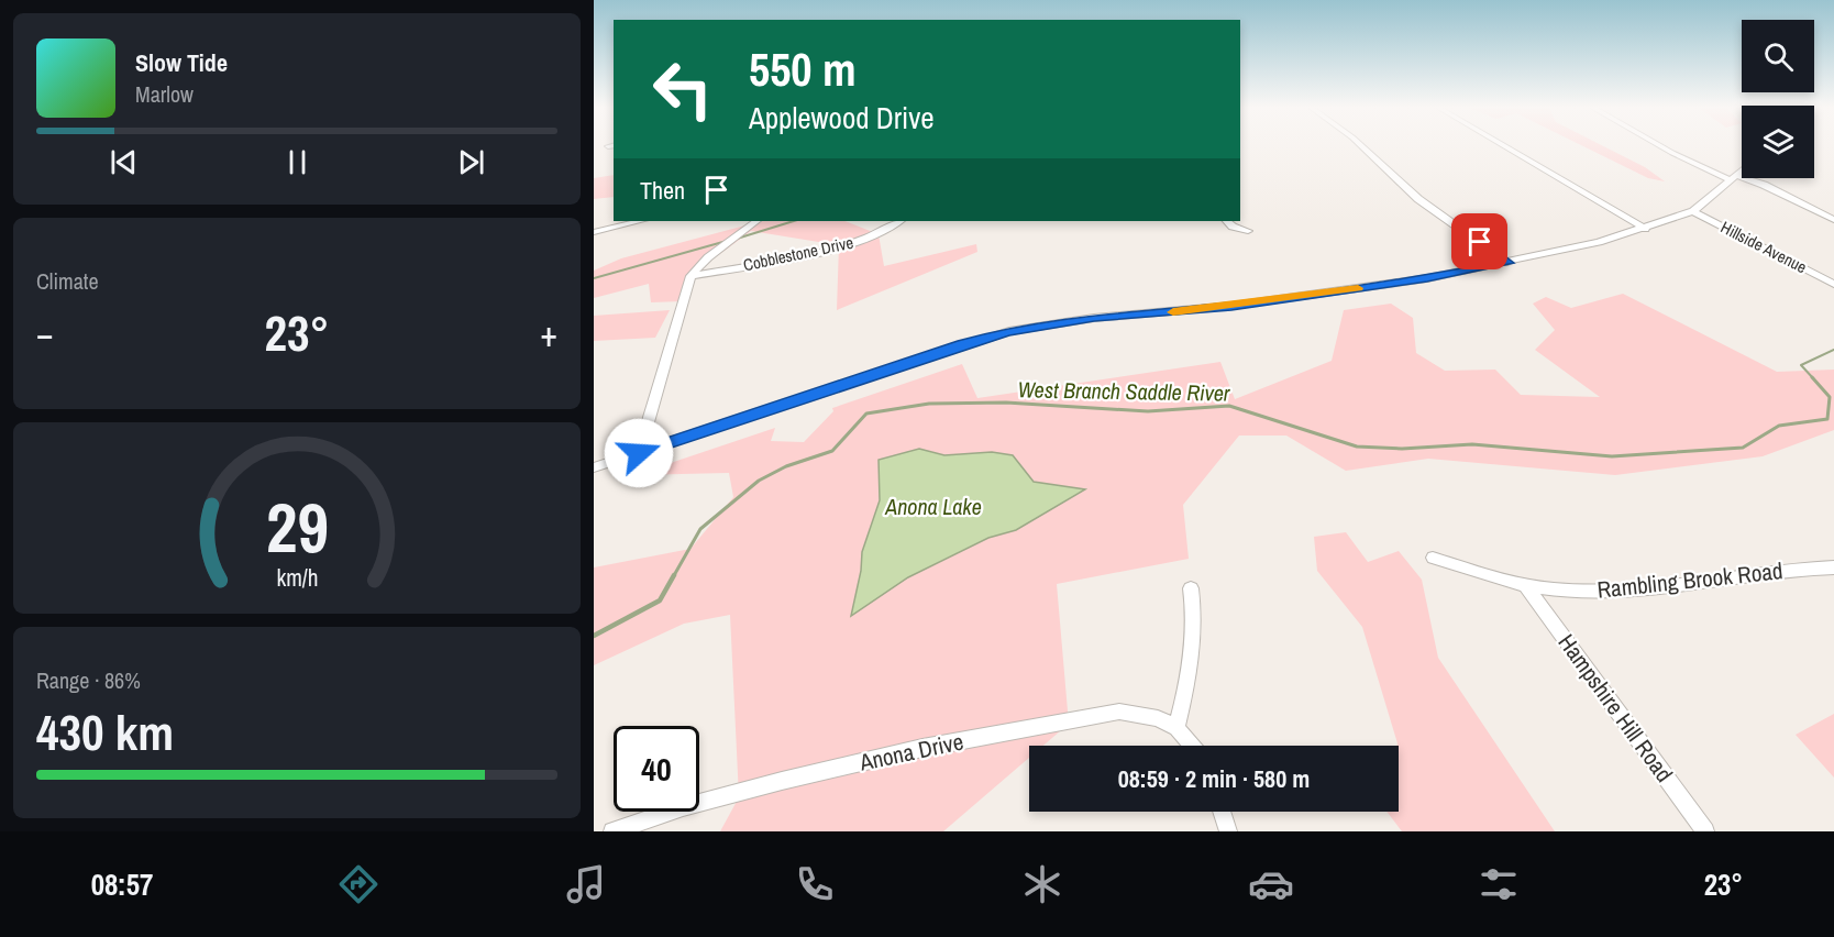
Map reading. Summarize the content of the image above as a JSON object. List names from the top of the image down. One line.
{"streets":{"street":["Hillside Avenue","Cobblestone Drive","Rambling Brook Road","Hampshire Hill Road","Anona Drive"]},"crossings":[["Rambling Brook Road","Hampshire Hill Road"]],"water":["West Branch Saddle River","Anona Lake"],"page":{"turn":["550 m","Applewood Drive"],"song":["Slow Tide","Marlow"],"then":"Then","tile":["Climate",["Range · 86%","430 km"]],"heat":["−","23°","+"],"limit":"40","trip":"08:59 · 2 min · 580 m","tabs":["08:57","23°"],"gauge":["29","km/h"]}}
